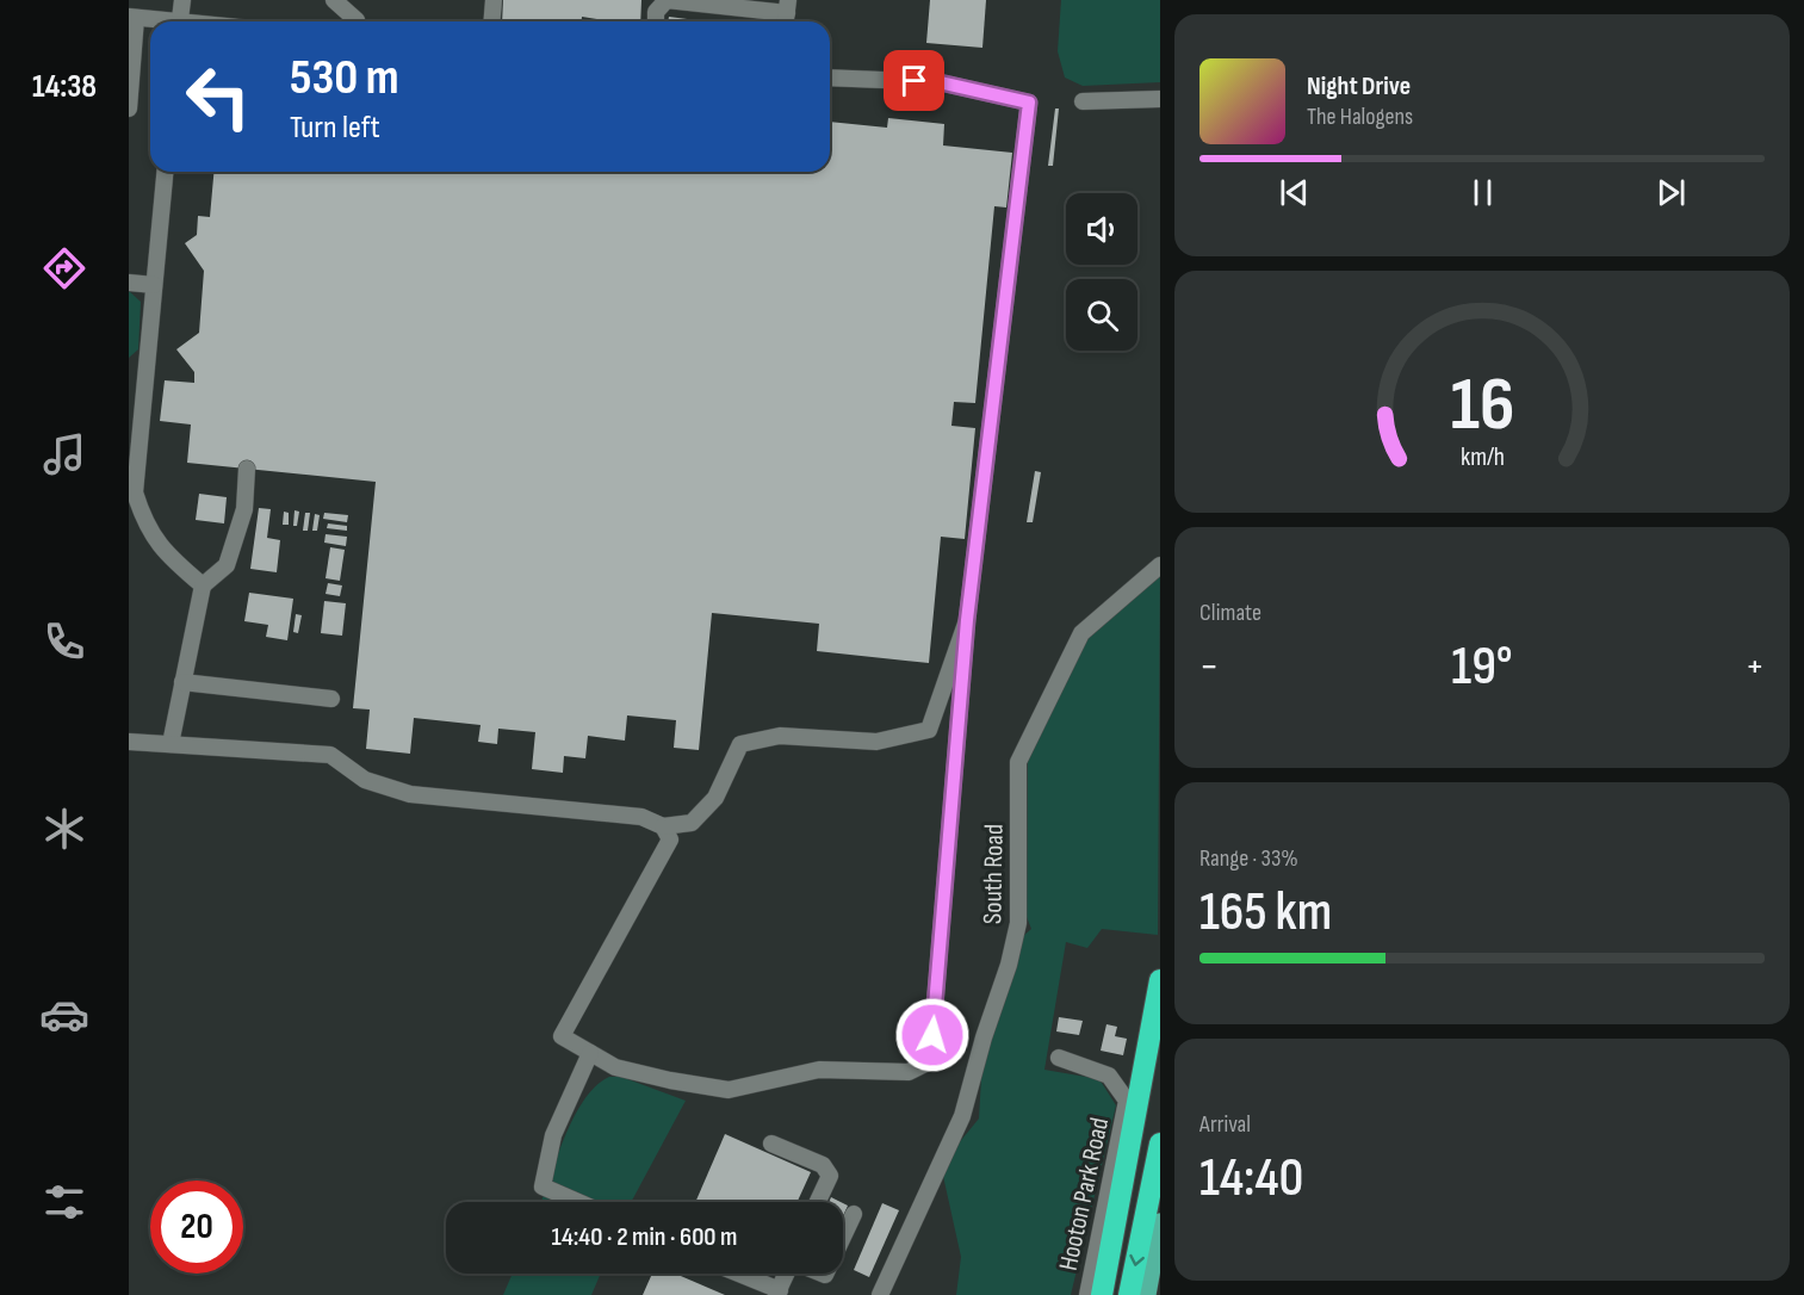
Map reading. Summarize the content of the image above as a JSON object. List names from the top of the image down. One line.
{"streets":{"street":["South Road","Hooton Park Road"]},"page":{"tabs":"14:38","turn":["530 m","Turn left"],"song":["Night Drive","The Halogens"],"tile":["Climate",["Range · 33%","165 km"],["Arrival","14:40"]],"heat":["−","19°","+"],"limit":"20","trip":"14:40 · 2 min · 600 m","gauge":["16","km/h"]}}
